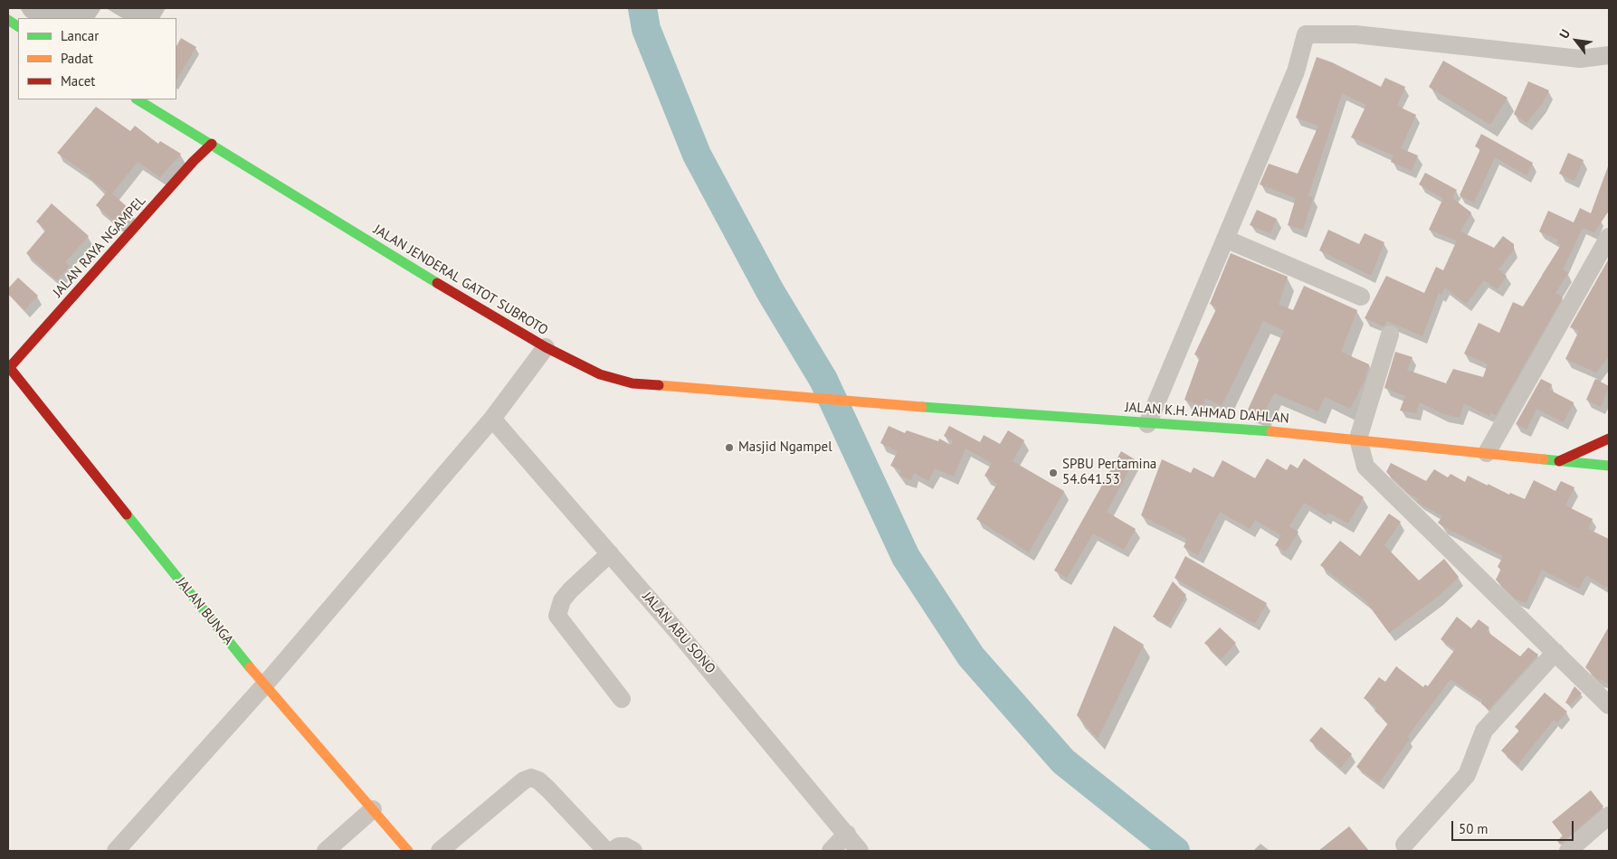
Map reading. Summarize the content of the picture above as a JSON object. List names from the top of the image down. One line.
{"streets":{"main road":["JALAN RAYA NGAMPEL","JALAN JENDERAL GATOT SUBROTO","JALAN K.H. AHMAD DAHLAN","JALAN BUNGA"],"street":["JALAN ABU SONO"]},"crossings":[["JALAN RAYA NGAMPEL","JALAN JENDERAL GATOT SUBROTO"],["JALAN RAYA NGAMPEL","JALAN BUNGA"],["JALAN JENDERAL GATOT SUBROTO","JALAN K.H. AHMAD DAHLAN"]],"places":["Masjid Ngampel","SPBU Pertamina 54.641.53"],"legend":["Lancar","Padat","Macet"],"scale_bar":"50 m","north":"top left"}
